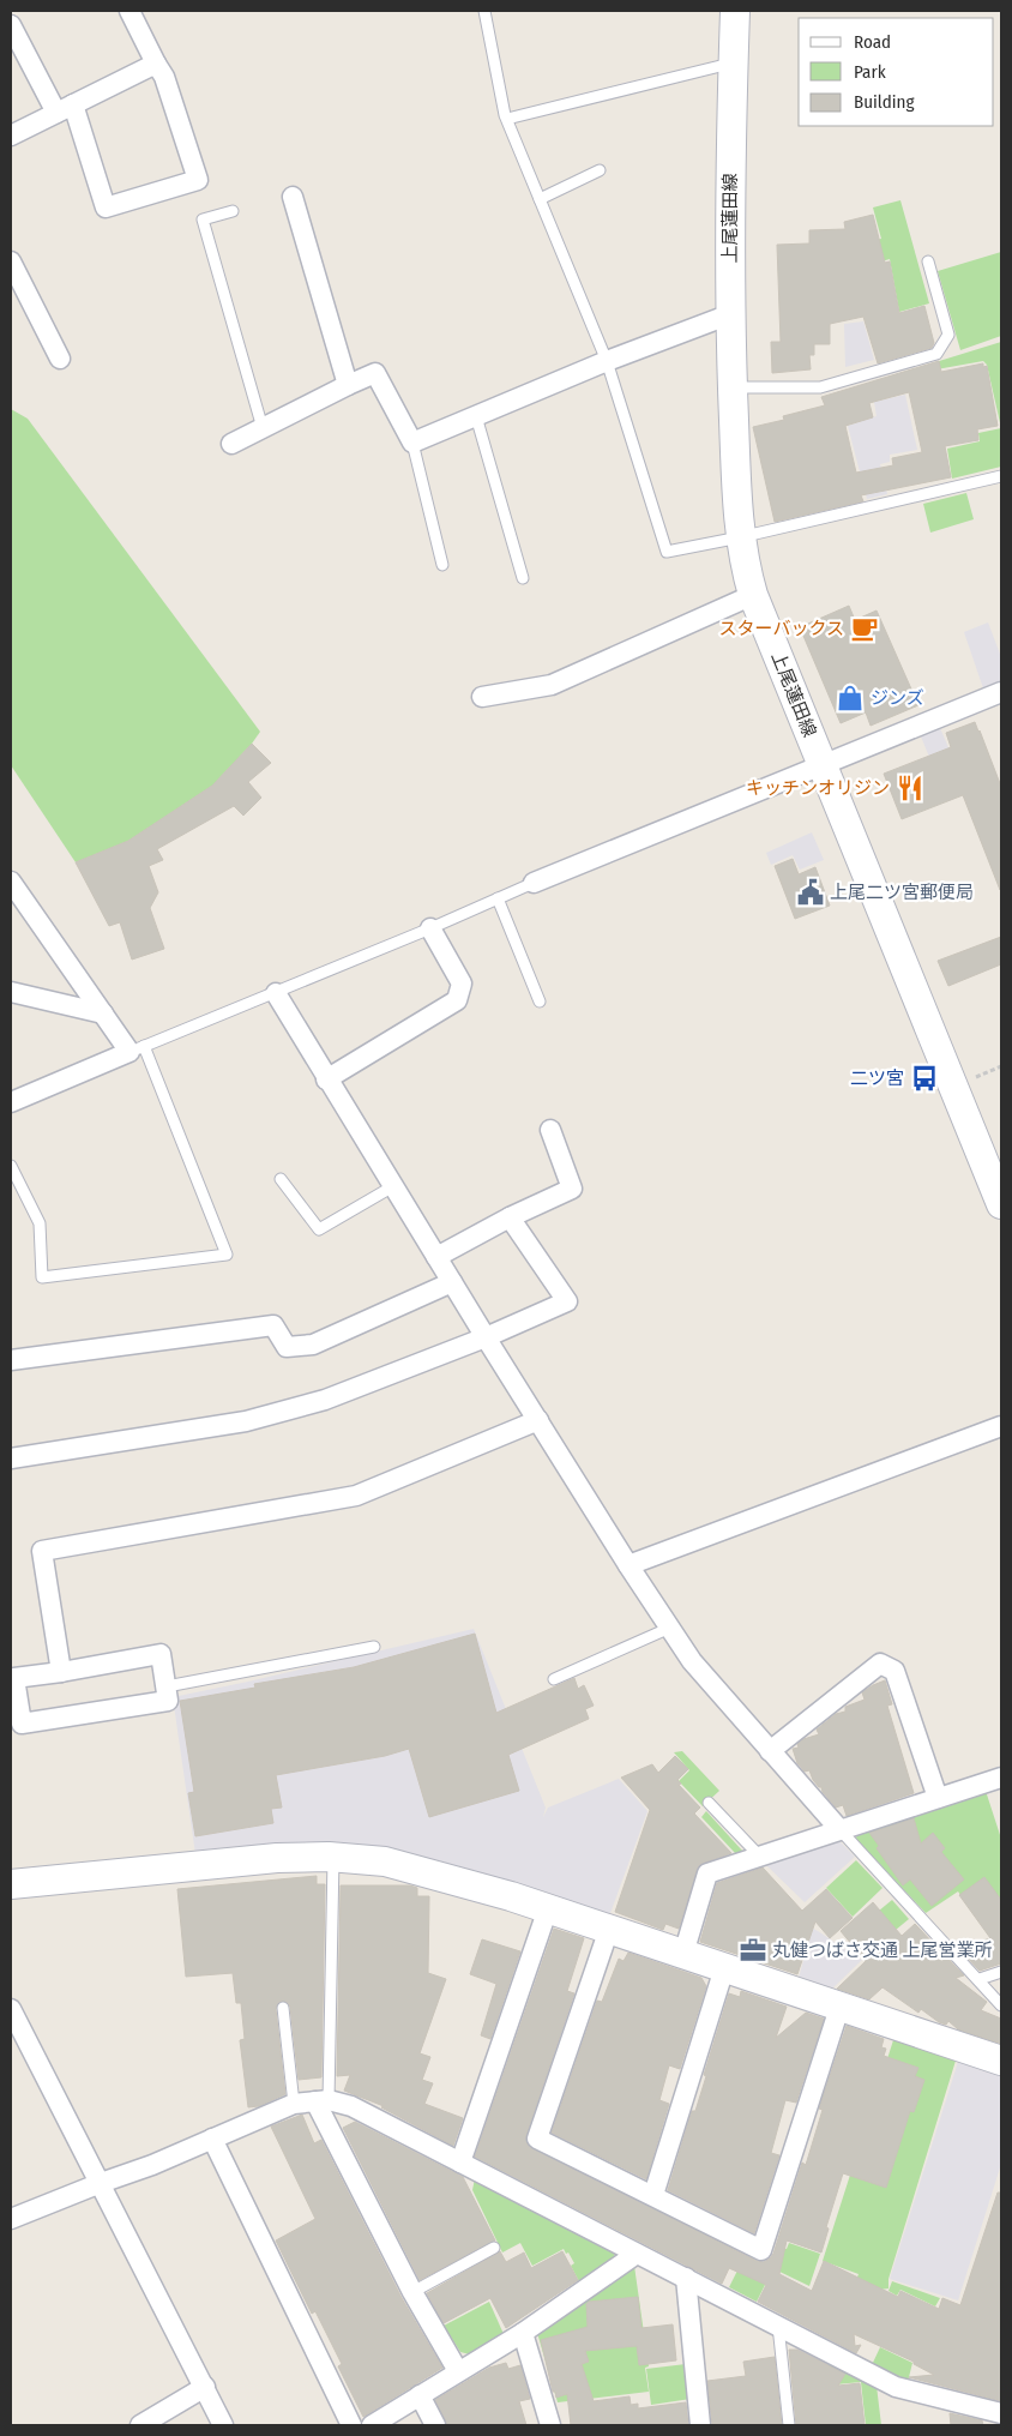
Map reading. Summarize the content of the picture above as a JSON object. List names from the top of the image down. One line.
{"streets":{"main road":["上尾蓮田線"]},"places":{"cafe":["スターバックス"],"shop":["ジンズ"],"restaurant":["キッチンオリジン"],"public building":["上尾二ツ宮郵便局"],"bus stop":["二ツ宮"],"office":["丸健つばさ交通 上尾営業所"]},"legend":["Road","Park","Building"]}
